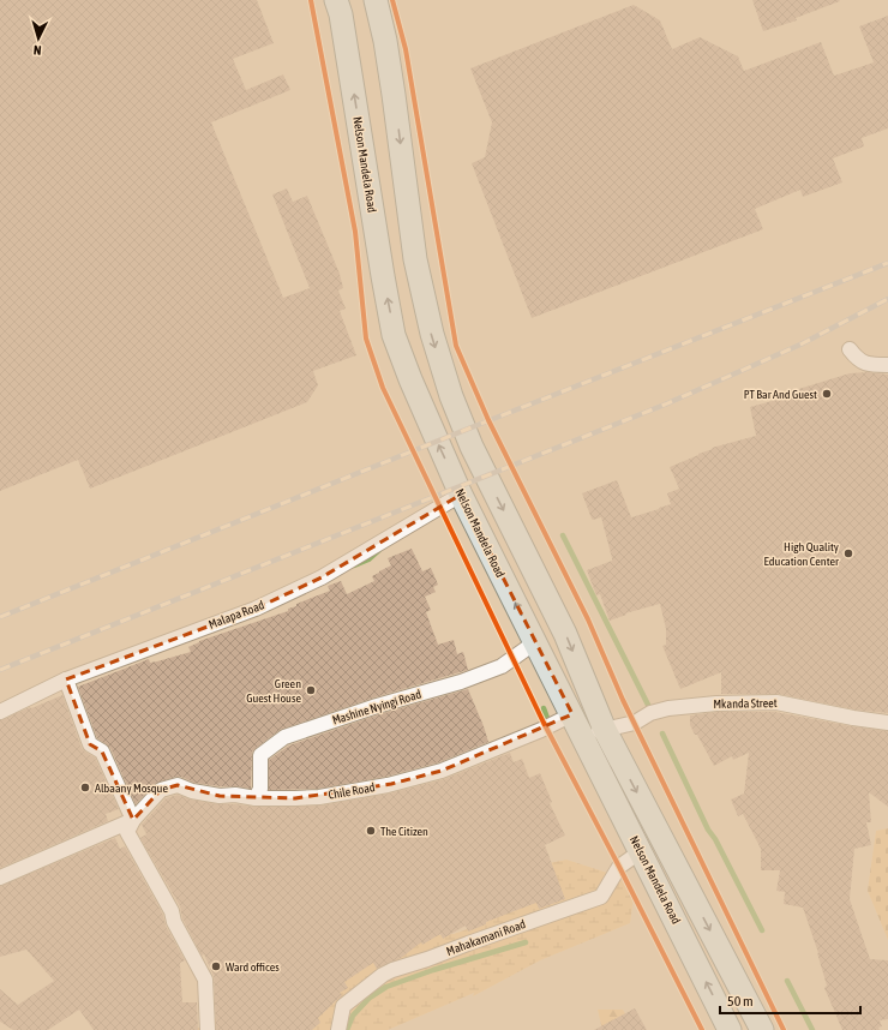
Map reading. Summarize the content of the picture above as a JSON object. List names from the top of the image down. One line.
{"streets":{"main road":["Nelson Mandela Road"],"street":["Malapa Road","Mkanda Street","Mashine Nyingi Road","Chile Road","Mahakamani Road"]},"crossings":[["Nelson Mandela Road","Malapa Road"],["Nelson Mandela Road","Mkanda Street"],["Nelson Mandela Road","Mashine Nyingi Road"],["Nelson Mandela Road","Chile Road"],["Nelson Mandela Road","Mahakamani Road"],["Mashine Nyingi Road","Chile Road"]],"places":["PT Bar And Guest","High Quality Education Center","Green Guest House","Albaany Mosque","The Citizen","Ward offices"],"scale_bar":"50 m","north":"bottom"}
